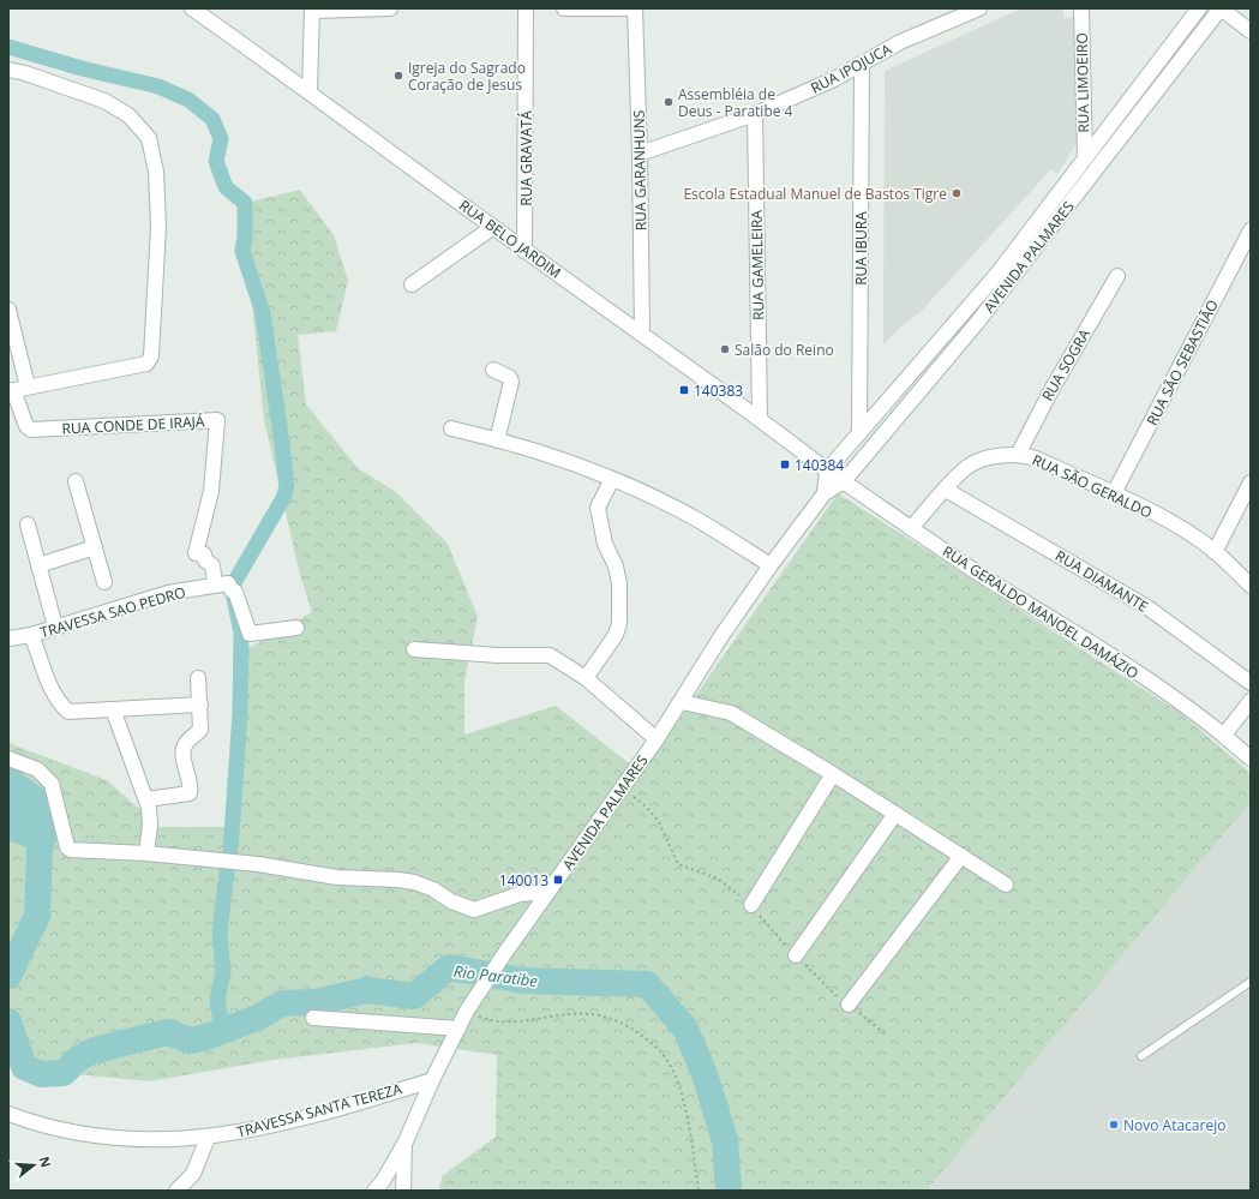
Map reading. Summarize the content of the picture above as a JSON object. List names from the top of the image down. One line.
{"streets":{"street":["RUA IPOJUCA","RUA LIMOEIRO","RUA GRAVATÁ","RUA GARANHUNS","RUA BELO JARDIM","RUA IBURA","AVENIDA PALMARES","RUA GAMELEIRA","RUA SÃO SEBASTIÃO","RUA SOGRA","RUA CONDE DE IRAJÁ","RUA SÃO GERALDO","RUA DIAMANTE","TRAVESSA SAO PEDRO","RUA GERALDO MANOEL DAMÁZIO","TRAVESSA SANTA TEREZA"]},"crossings":[["RUA IPOJUCA","RUA GARANHUNS"],["RUA IPOJUCA","RUA IBURA"],["RUA IPOJUCA","RUA GAMELEIRA"],["RUA LIMOEIRO","AVENIDA PALMARES"],["RUA GRAVATÁ","RUA BELO JARDIM"],["RUA GARANHUNS","RUA BELO JARDIM"],["RUA BELO JARDIM","AVENIDA PALMARES"],["RUA BELO JARDIM","RUA GAMELEIRA"],["RUA BELO JARDIM","RUA GERALDO MANOEL DAMÁZIO"],["RUA IBURA","AVENIDA PALMARES"],["AVENIDA PALMARES","RUA GERALDO MANOEL DAMÁZIO"],["AVENIDA PALMARES","TRAVESSA SANTA TEREZA"],["RUA SÃO SEBASTIÃO","RUA SÃO GERALDO"],["RUA SOGRA","RUA SÃO GERALDO"],["RUA CONDE DE IRAJÁ","TRAVESSA SAO PEDRO"],["RUA SÃO GERALDO","RUA DIAMANTE"],["RUA SÃO GERALDO","RUA GERALDO MANOEL DAMÁZIO"]],"water":["Rio Paratibe"],"places":{"other":["Igreja do Sagrado Coração de Jesus","Assembléia de Deus - Paratibe 4","Escola Estadual Manuel de Bastos Tigre","Salão do Reino","Novo Atacarejo"],"transit":["140383","140384","140013"]},"north":"right"}
